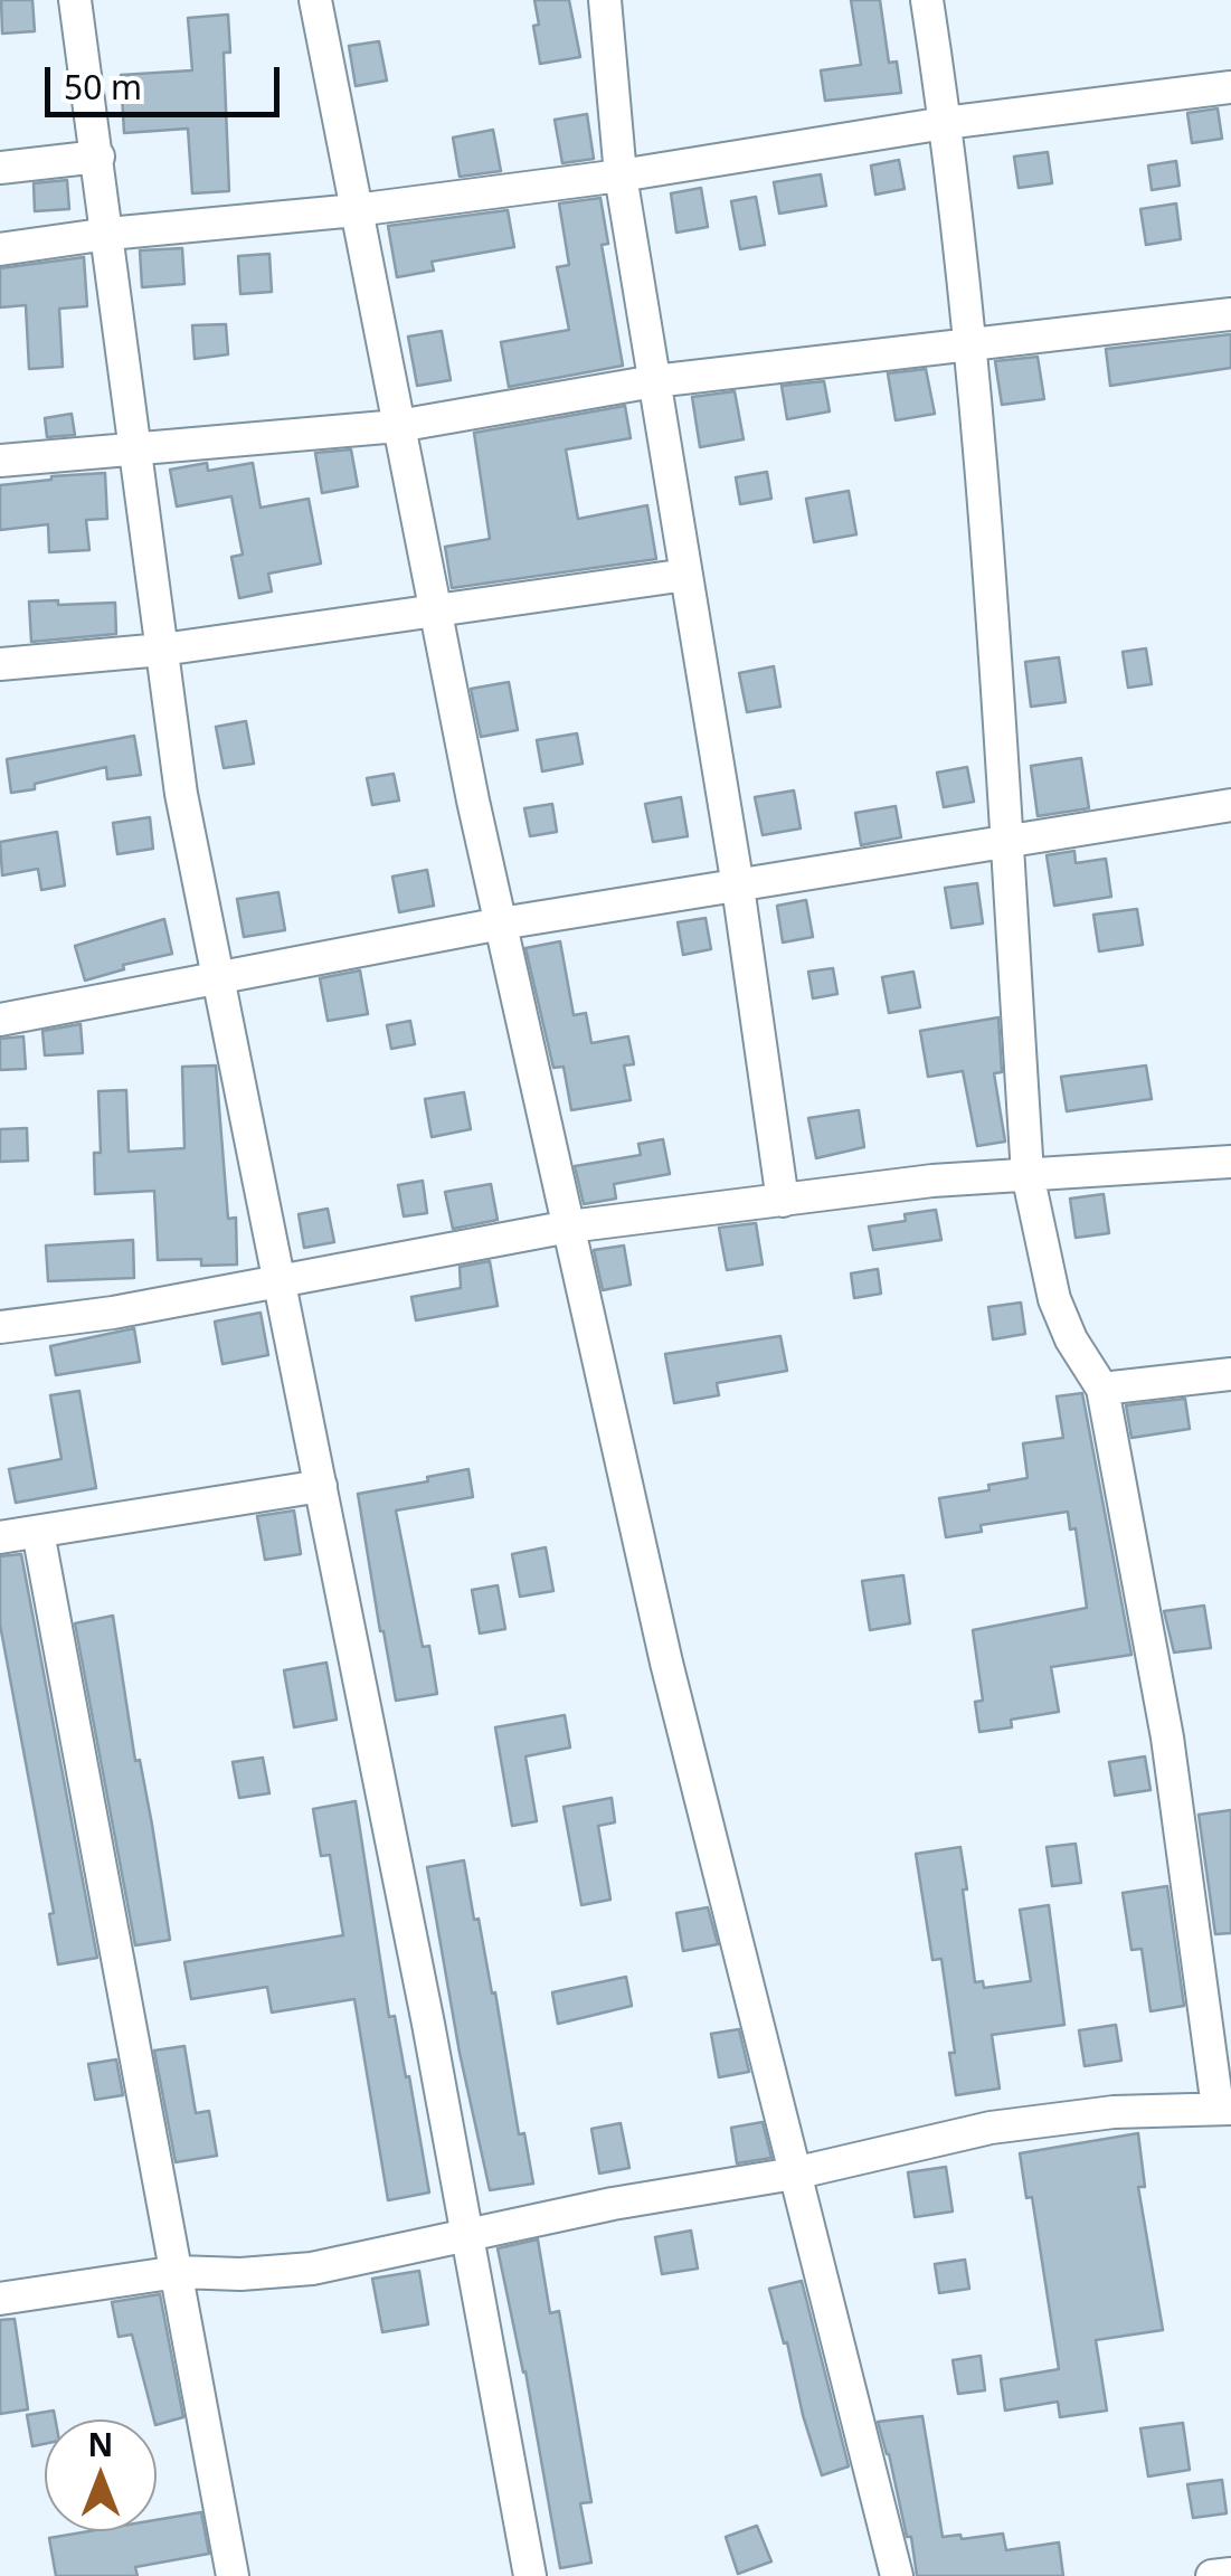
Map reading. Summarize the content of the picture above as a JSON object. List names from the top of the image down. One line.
{"scale_bar":"50 m","north":"top"}
